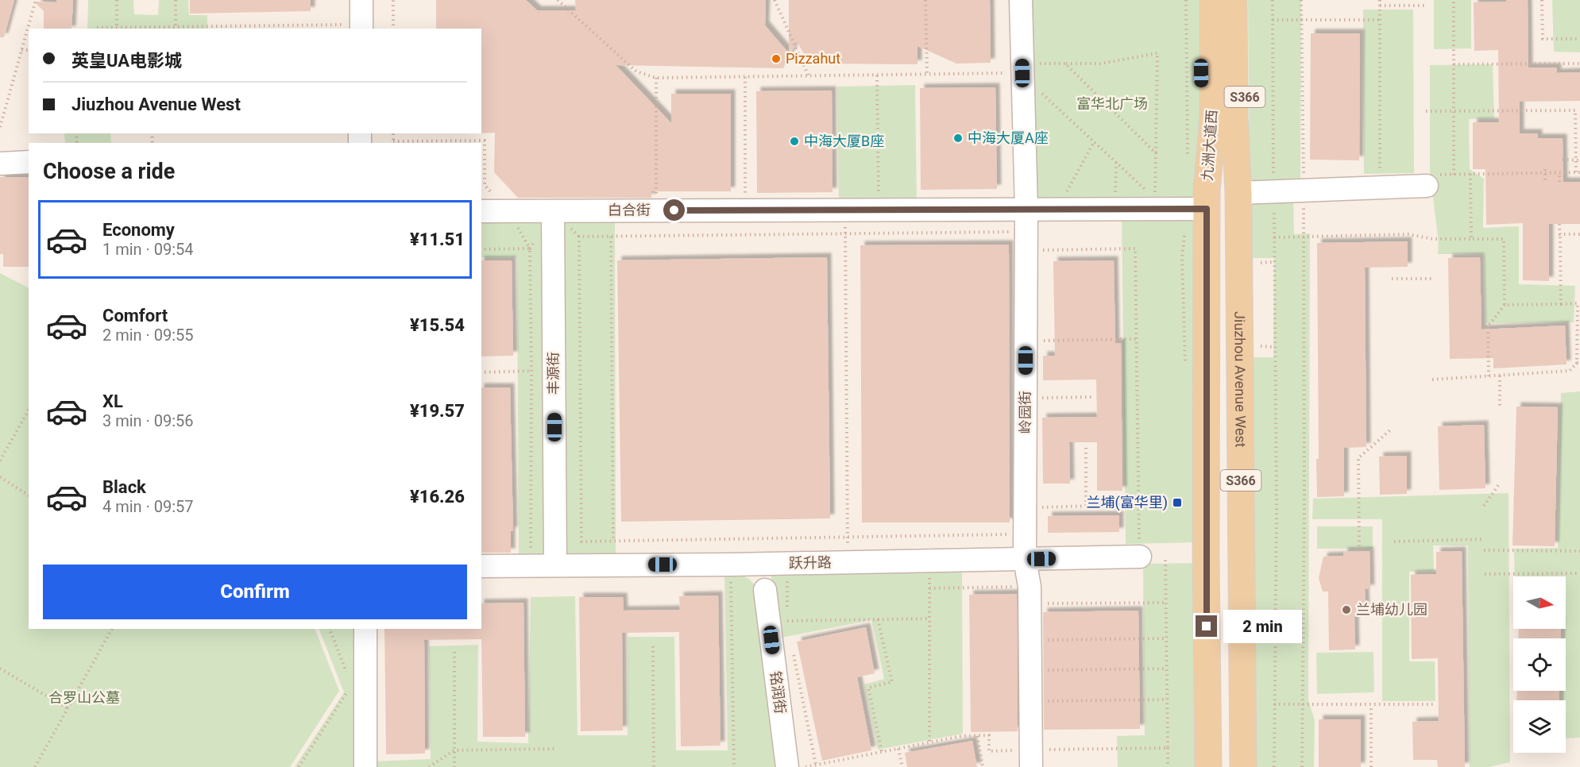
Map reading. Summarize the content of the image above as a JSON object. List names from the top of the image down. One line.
{"streets":{"main road":["S366","九洲大道西","Jiuzhou Avenue West"],"street":["白合街","丰源街","岭园街","跃升路","铭润街"]},"crossings":[["S366","九洲大道西"],["S366","白合街"],["S366","Jiuzhou Avenue West"],["九洲大道西","白合街"],["九洲大道西","Jiuzhou Avenue West"],["白合街","丰源街"],["白合街","岭园街"],["丰源街","跃升路"],["岭园街","跃升路"],["跃升路","铭润街"]],"parks":["富华北广场","合罗山公墓"],"places":{"other":["Pizzahut","中海大厦A座","中海大厦B座","兰埔幼儿园"],"transit":["兰埔(富华里)"]},"north":"right","page":{"banner":["英皇UA电影城","Jiuzhou Avenue West"],"heading":"Choose a ride","list":[{"name":"Economy","note":"1 min · 09:54","value":"¥11.51"},{"name":"Comfort","note":"2 min · 09:55","value":"¥15.54"},{"name":"XL","note":"3 min · 09:56","value":"¥19.57"},{"name":"Black","note":"4 min · 09:57","value":"¥16.26"}],"buttons":"Confirm","bubble":"2 min"}}
